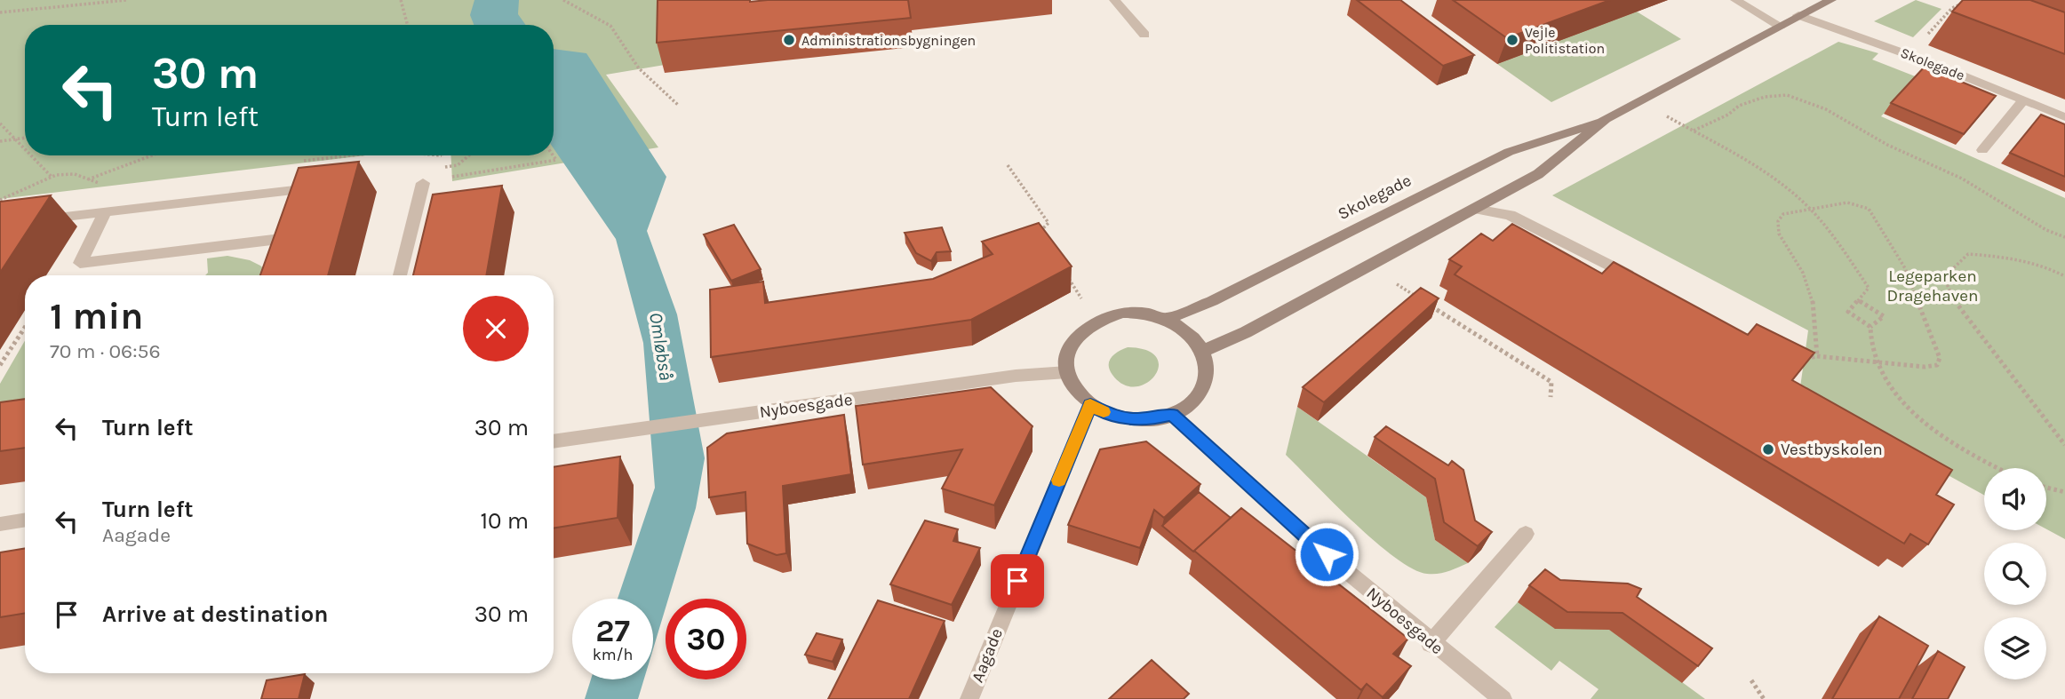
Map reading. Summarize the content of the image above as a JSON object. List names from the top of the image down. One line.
{"streets":{"street":["Skolegade","Nyboesgade","Aagade"]},"crossings":[["Skolegade","Nyboesgade"],["Skolegade","Aagade"],["Nyboesgade","Aagade"]],"water":["Omløbså"],"parks":["Legeparken Dragehaven"],"places":["Administrationsbygningen","Vejle Politistation","Vestbyskolen"],"page":{"turn":["30 m","Turn left"],"heading":["1 min","70 m · 06:56"],"list":[{"name":"Turn left","value":"30 m"},{"name":"Turn left","note":"Aagade","value":"10 m"},{"name":"Arrive at destination","value":"30 m"}],"speed":"27 km/h","limit":"30"}}
